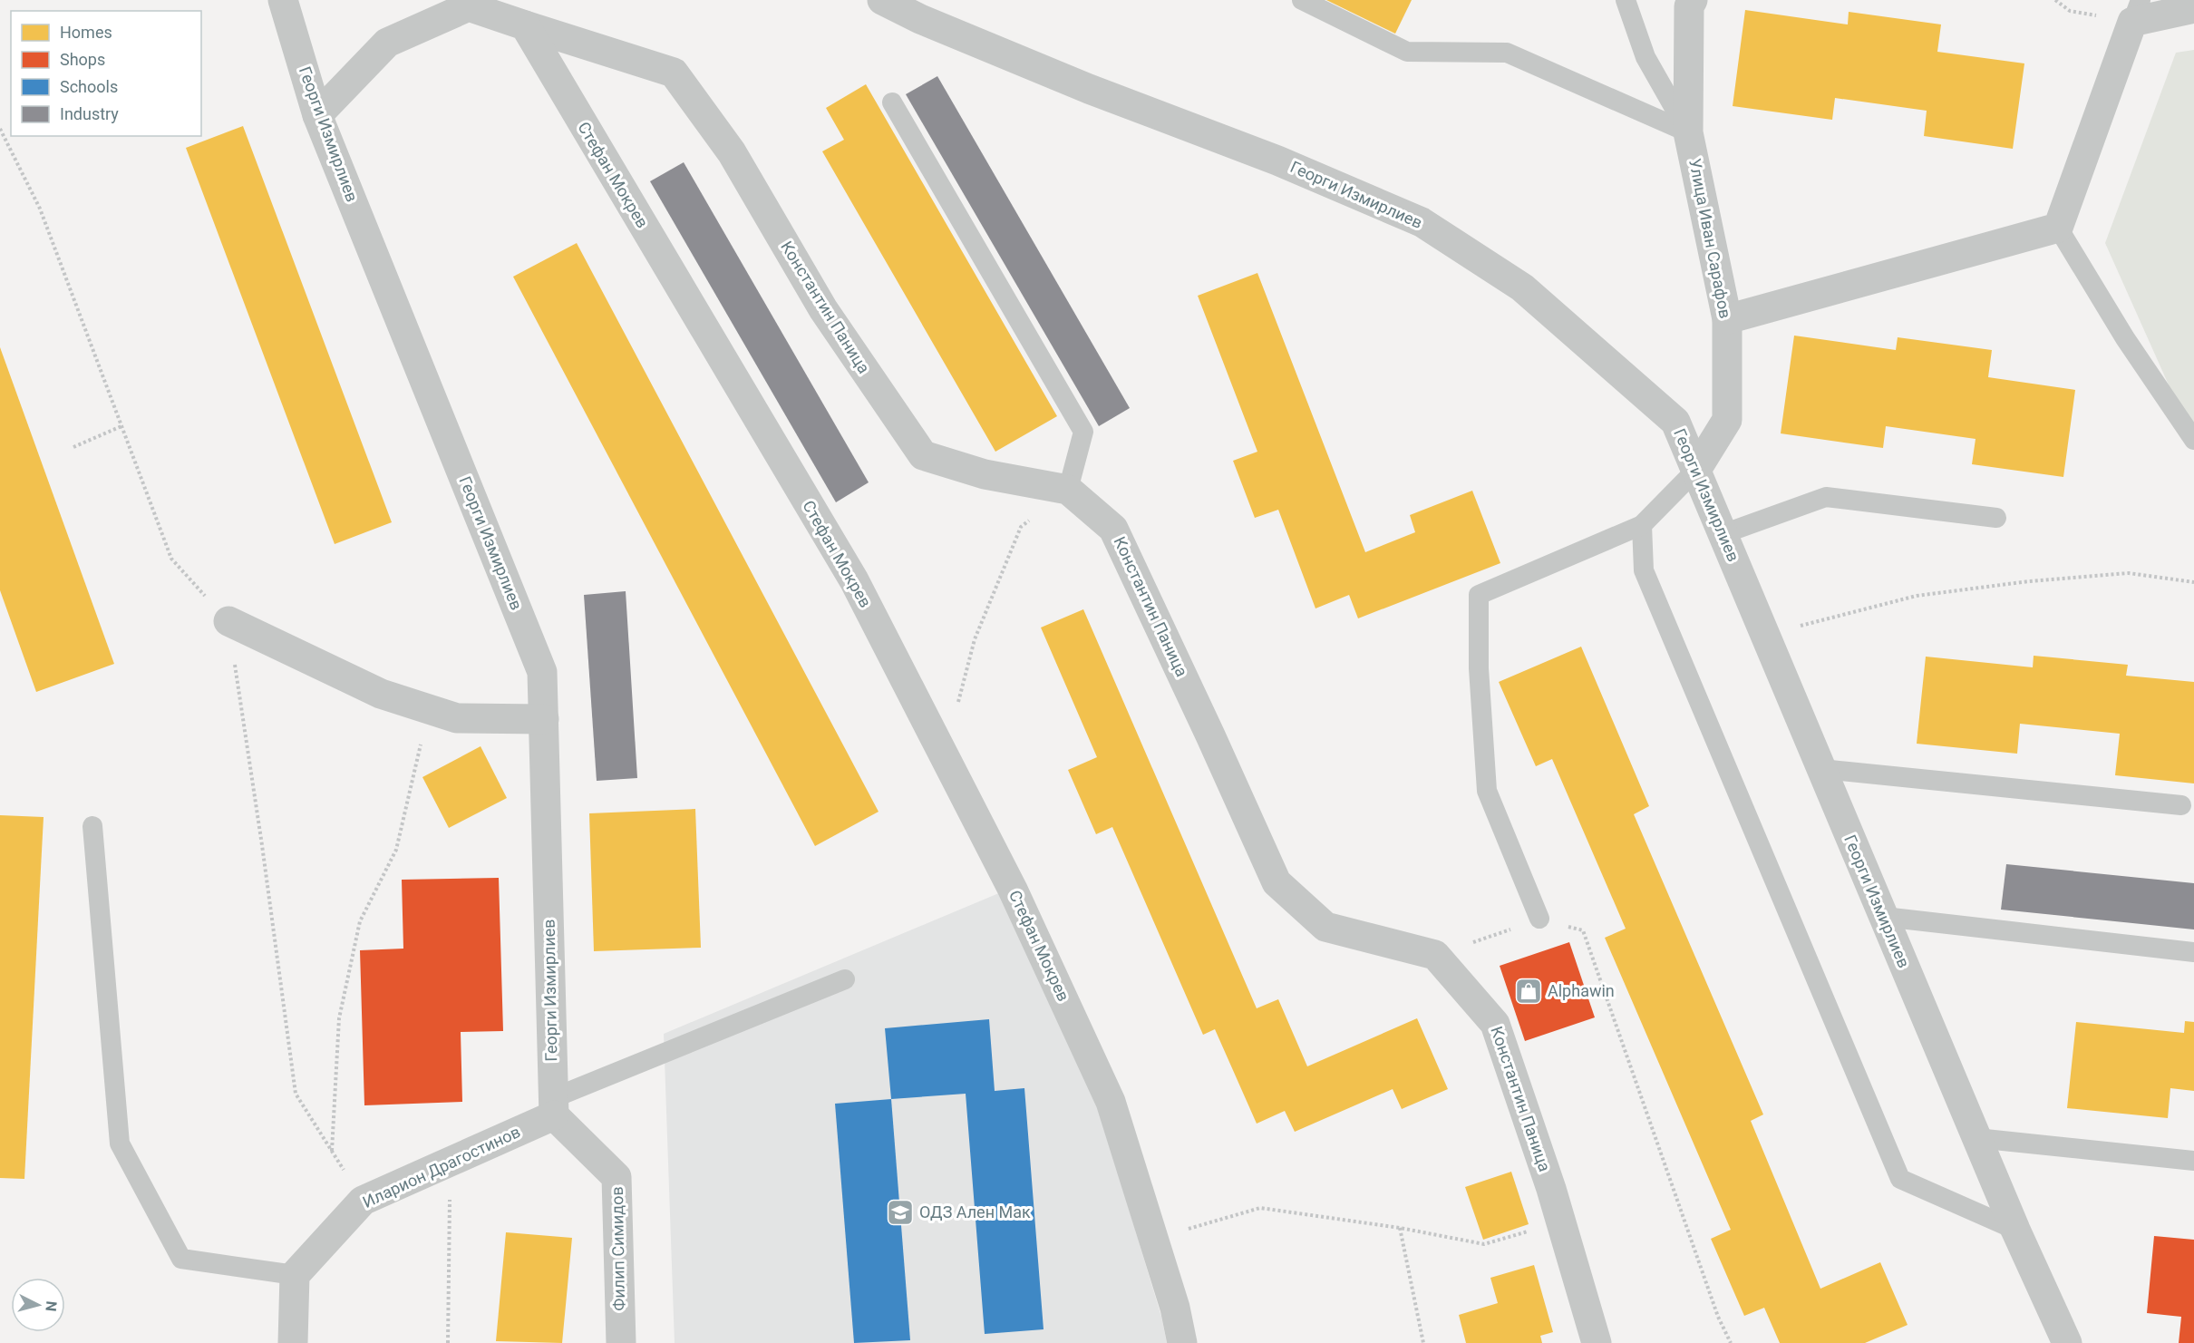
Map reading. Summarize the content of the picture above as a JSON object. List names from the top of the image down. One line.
{"streets":{"street":["Георги Измирлиев","Стефан Мокрев","Улица Иван Сарафов","Константин Паница","Иларион Драгостинов","Филип Симидов"]},"crossings":[["Георги Измирлиев","Улица Иван Сарафов"],["Георги Измирлиев","Иларион Драгостинов"],["Георги Измирлиев","Филип Симидов"],["Стефан Мокрев","Константин Паница"],["Иларион Драгостинов","Филип Симидов"]],"places":{"shop":["Alphawin"],"school or university":["ОДЗ Ален Мак"]},"legend":["Homes","Shops","Schools","Industry"],"north":"right"}
